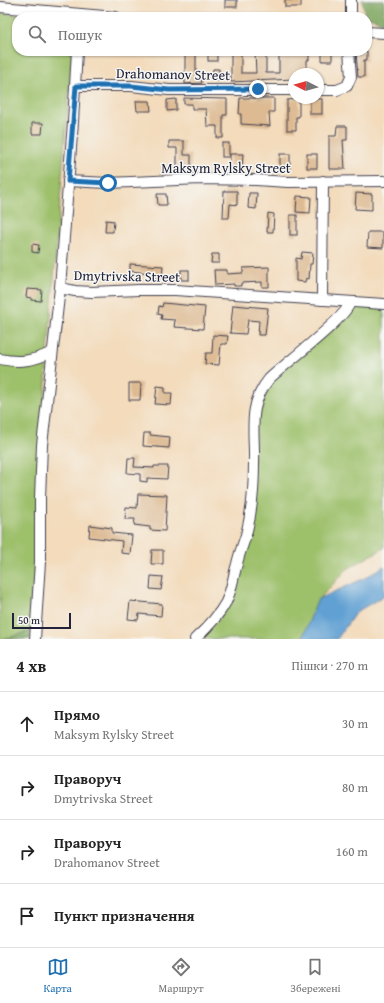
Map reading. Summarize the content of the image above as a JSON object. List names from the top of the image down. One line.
{"streets":{"street":["Drahomanov Street","Maksym Rylsky Street","Dmytrivska Street"]},"crossings":[["Drahomanov Street","Dmytrivska Street"],["Maksym Rylsky Street","Dmytrivska Street"]],"scale_bar":"50 m","north":"left","page":{"search":"Пошук","scale":"50 m","heading":["4 хв","Пішки · 270 m"],"list":[["Прямо","Maksym Rylsky Street","30 m"],["Праворуч","Dmytrivska Street","80 m"],["Праворуч","Drahomanov Street","160 m"],"Пункт призначення"],"nav":["Карта","Маршрут","Збережені"]}}
